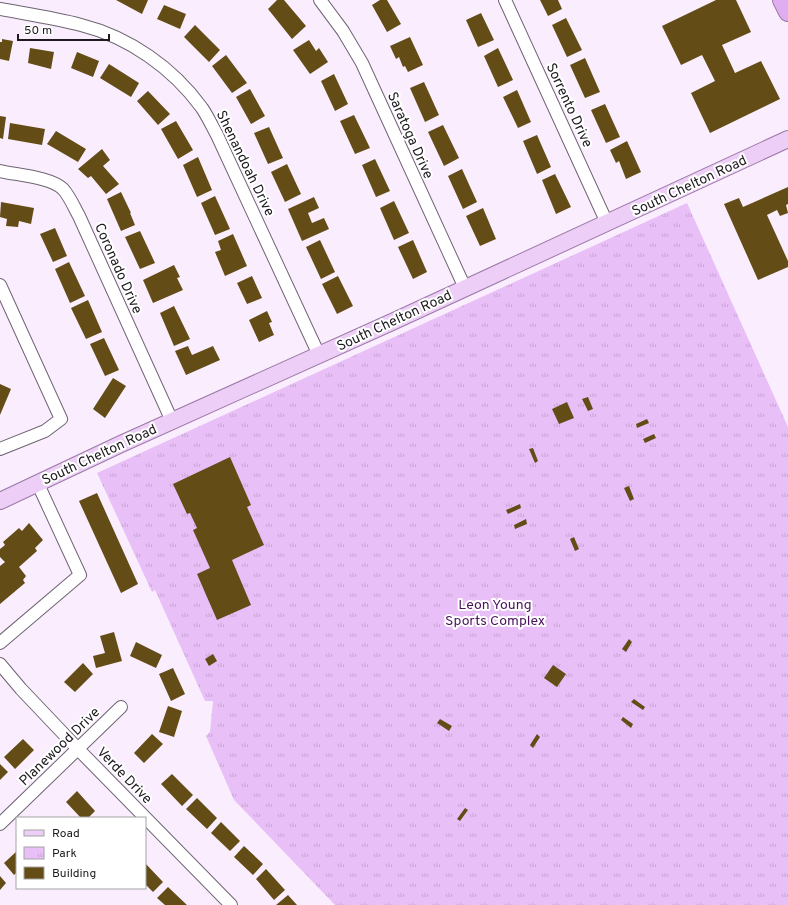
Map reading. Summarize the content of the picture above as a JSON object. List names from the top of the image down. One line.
{"streets":{"main road":["South Chelton Road"],"street":["Sorrento Drive","Saratoga Drive","Shenandoah Drive","Coronado Drive","Planewood Drive","Verde Drive"]},"crossings":[["Sorrento Drive","South Chelton Road"],["Saratoga Drive","South Chelton Road"],["Shenandoah Drive","South Chelton Road"],["South Chelton Road","Coronado Drive"],["Planewood Drive","Verde Drive"]],"parks":["Leon Young Sports Complex"],"legend":["Road","Park","Building"],"scale_bar":"50 m"}
